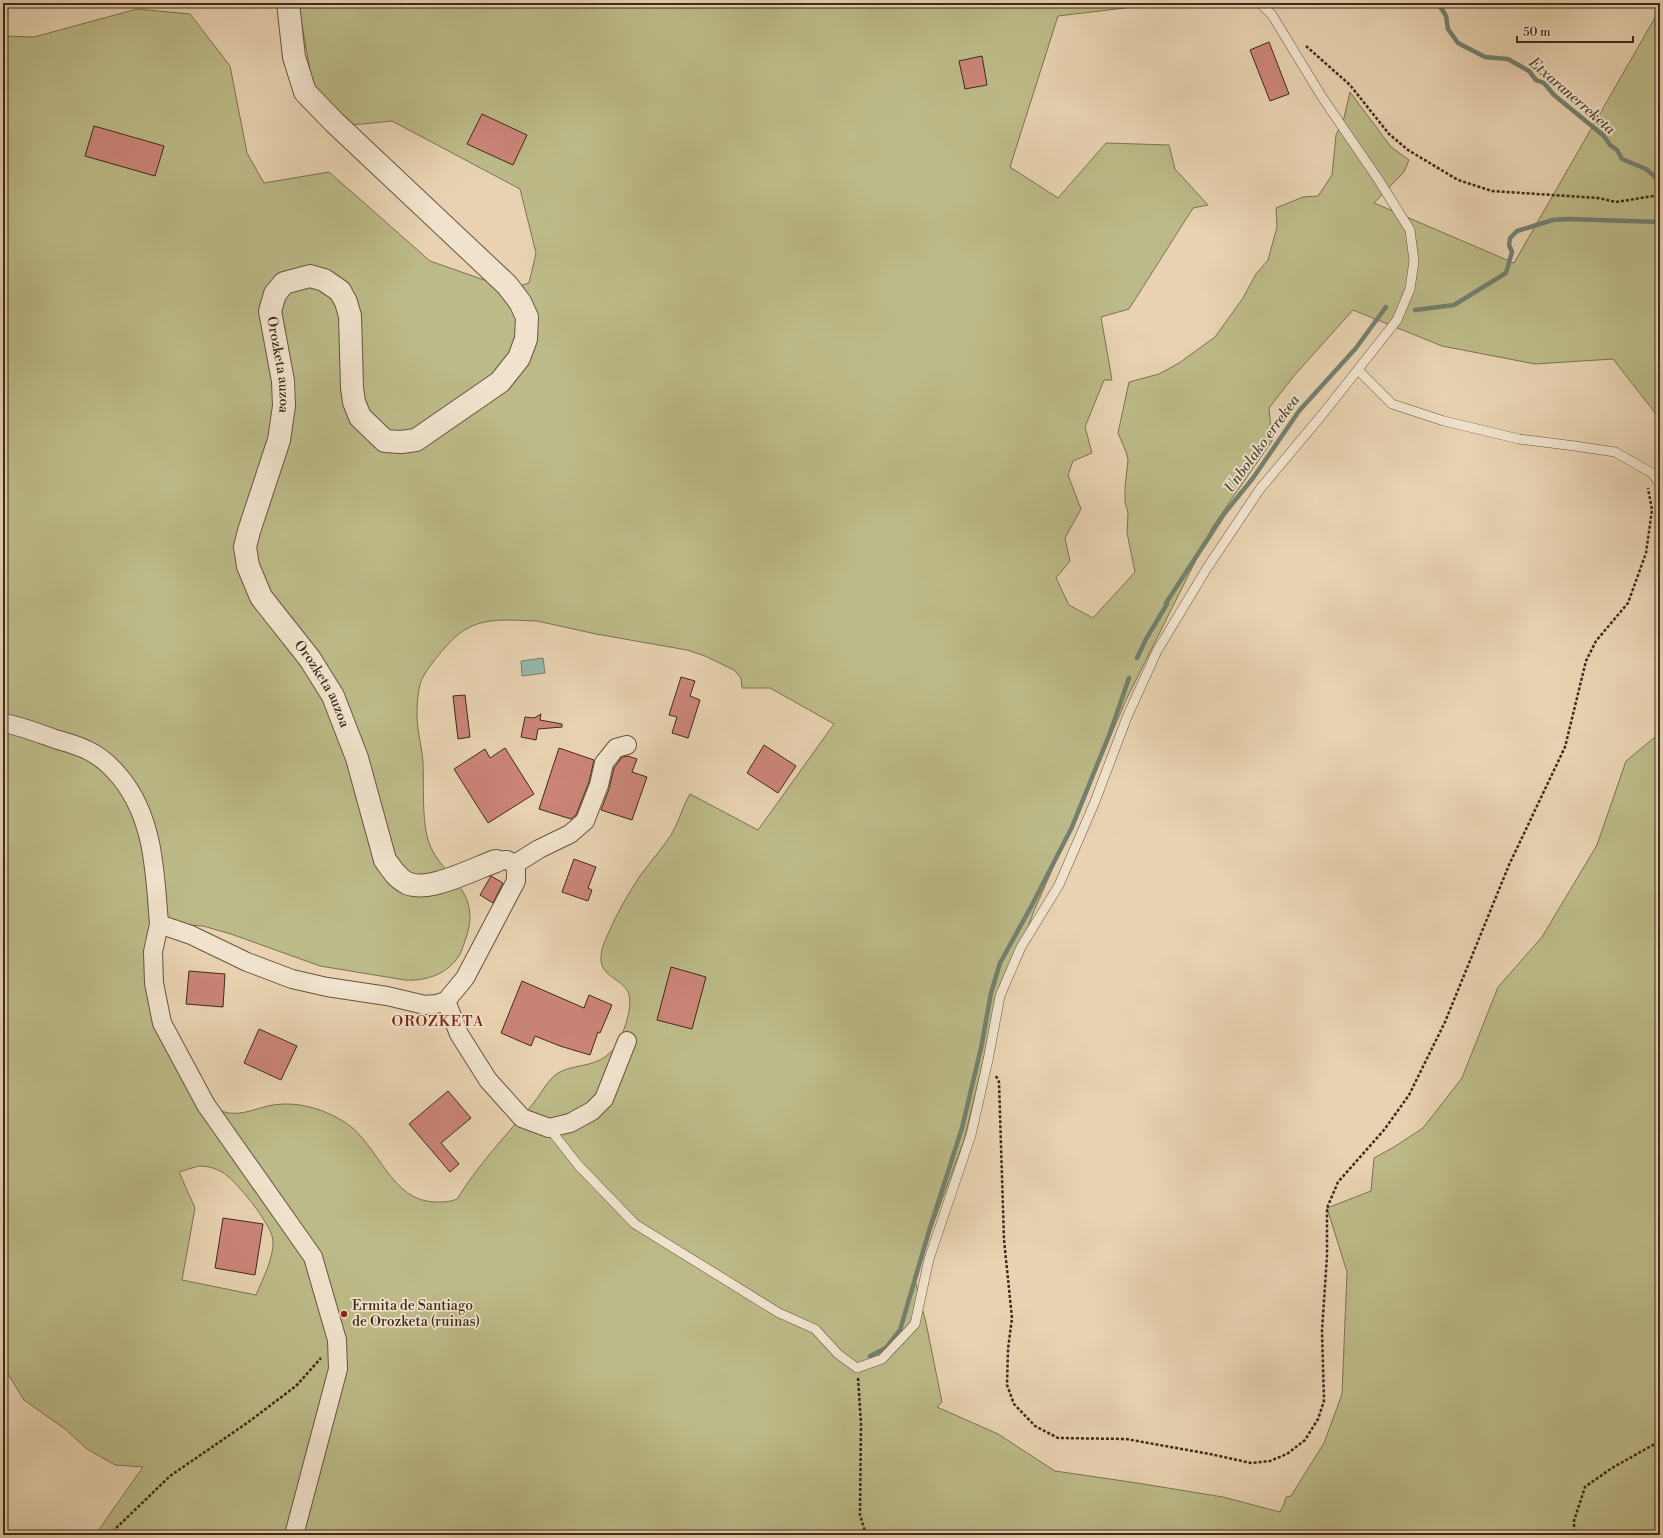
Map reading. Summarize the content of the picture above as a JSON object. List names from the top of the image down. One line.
{"streets":{"street":["Orozketa auzoa"]},"districts":["OROZKETA"],"water":["Etxaranerreketa","Unbolako errekea"],"places":["Ermita de Santiago de Orozketa (ruinas)"],"scale_bar":"50 m"}
